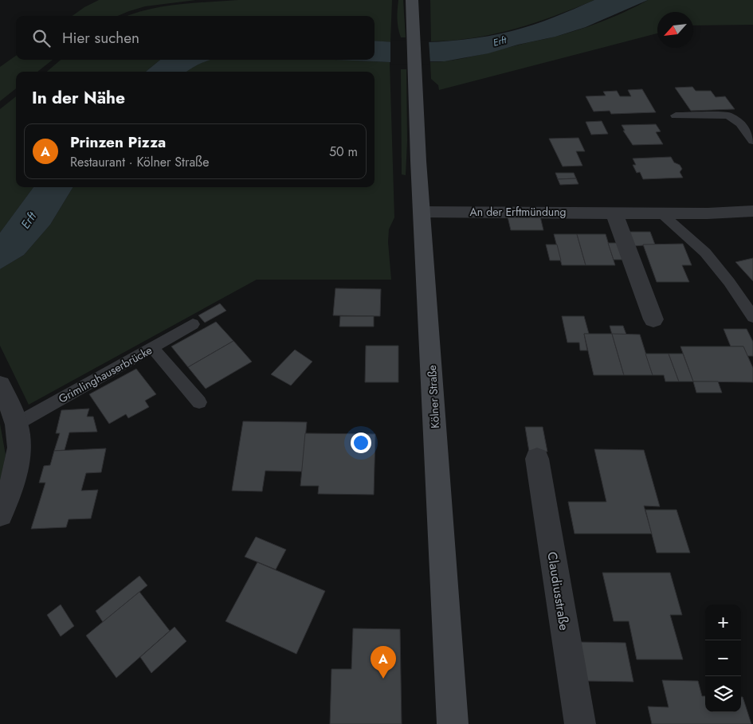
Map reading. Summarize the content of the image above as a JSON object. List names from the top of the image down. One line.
{"streets":{"main road":["Kölner Straße"],"street":["An der Erftmündung","Claudiusstraße"],"lane":["Grimlinghauserbrücke"]},"crossings":[["An der Erftmündung","Kölner Straße"]],"water":["Erft"],"north":"bottom left","page":{"search":"Hier suchen","heading":"In der Nähe","list":[{"mark":"A","name":"Prinzen Pizza","note":"Restaurant · Kölner Straße","value":"50 m"}],"map_buttons":["+","−"],"pins":"A"}}
